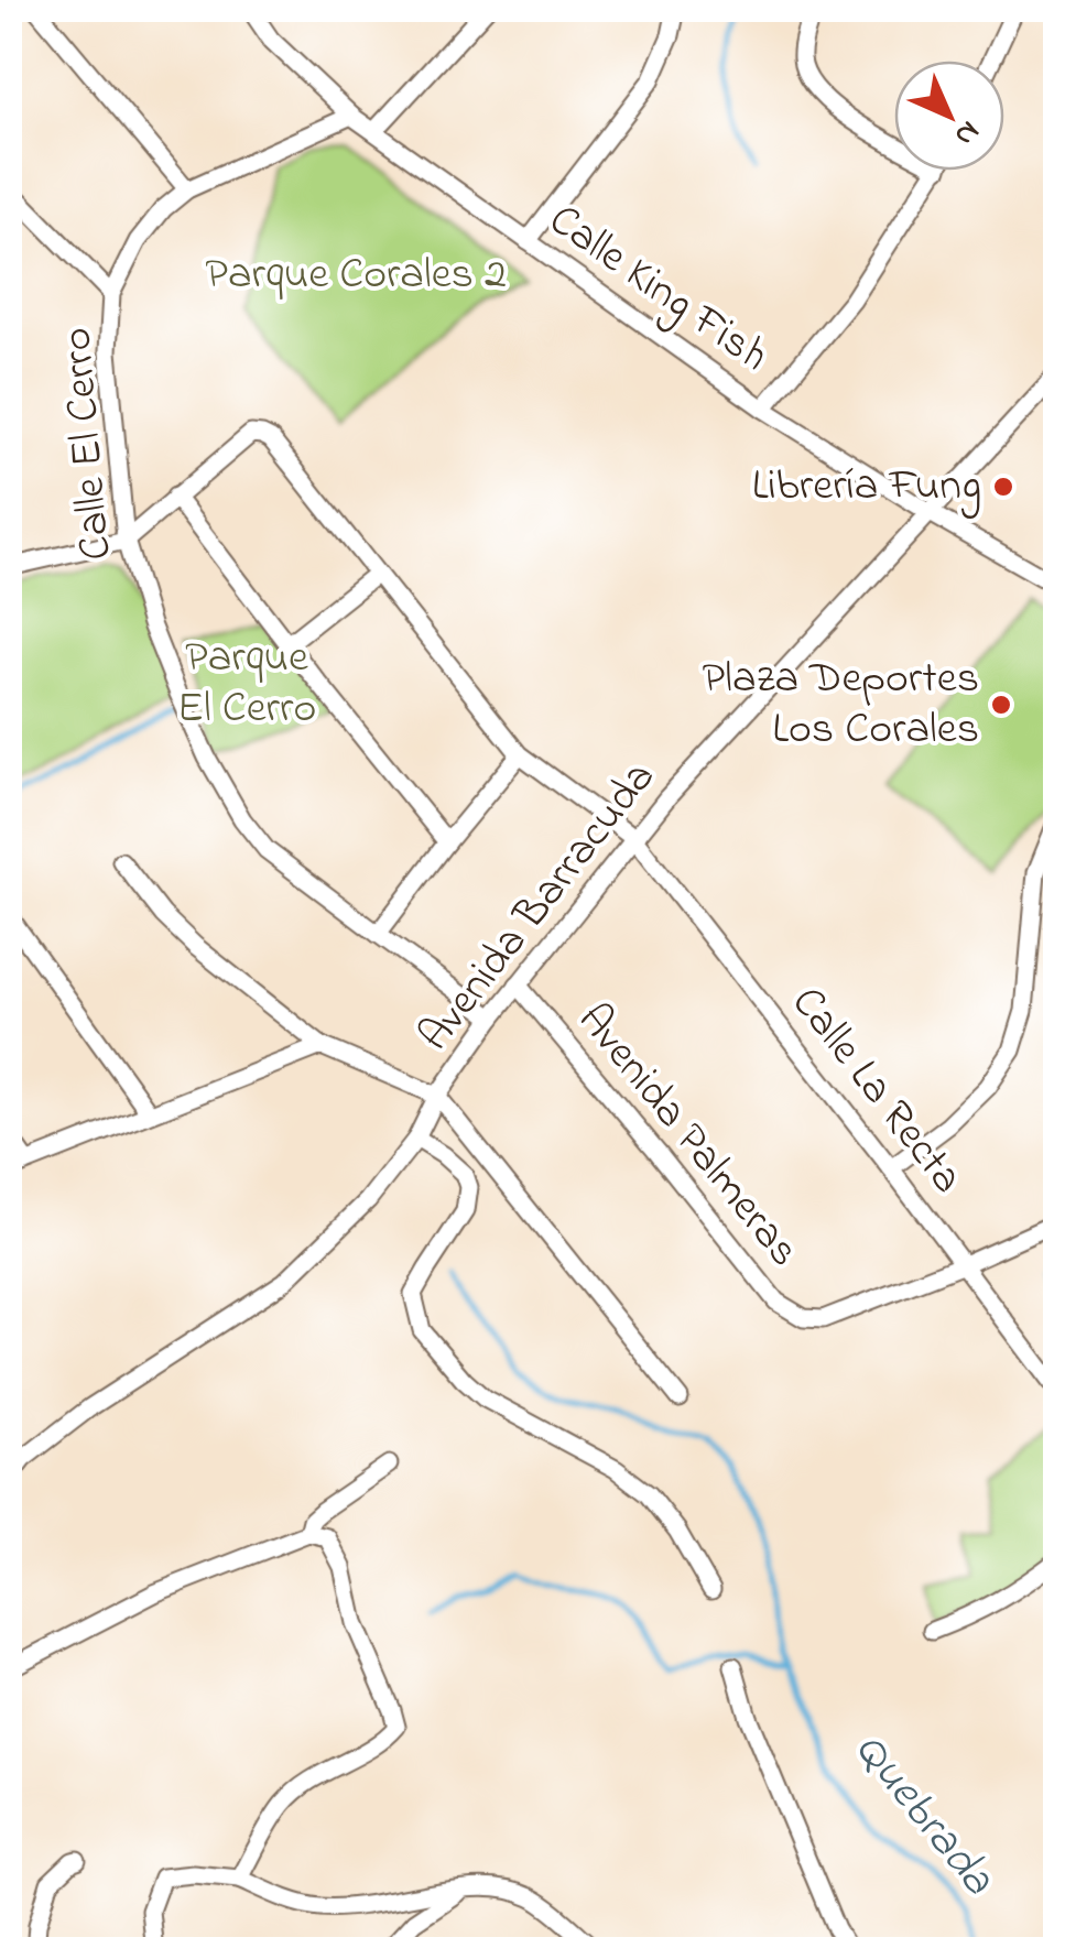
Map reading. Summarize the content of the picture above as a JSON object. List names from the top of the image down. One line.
{"streets":{"street":["Calle King Fish","Calle El Cerro","Avenida Barracuda","Calle La Recta","Avenida Palmeras"]},"crossings":[["Calle King Fish","Calle El Cerro"],["Calle King Fish","Avenida Barracuda"],["Calle El Cerro","Avenida Barracuda"],["Avenida Barracuda","Calle La Recta"],["Avenida Barracuda","Avenida Palmeras"],["Calle La Recta","Avenida Palmeras"]],"water":["Quebrada"],"parks":["Parque Corales 2","Parque El Cerro"],"places":["Librería Fung","Plaza Deportes Los Corales"],"north":"bottom right"}
